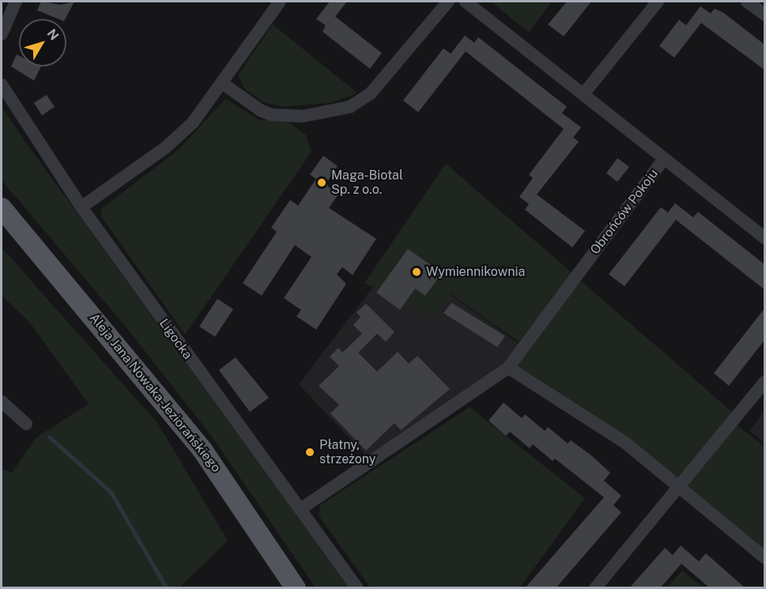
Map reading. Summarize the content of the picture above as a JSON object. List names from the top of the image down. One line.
{"streets":{"main road":["Aleja Jana Nowaka-Jeziorańskiego"],"street":["Obrońców Pokoju","Ligocka"]},"crossings":[["Obrońców Pokoju","Ligocka"]],"places":["Maga-Biotal Sp. z o.o.","Wymiennikownia","Płatny, strzeżony"],"north":"top right"}
